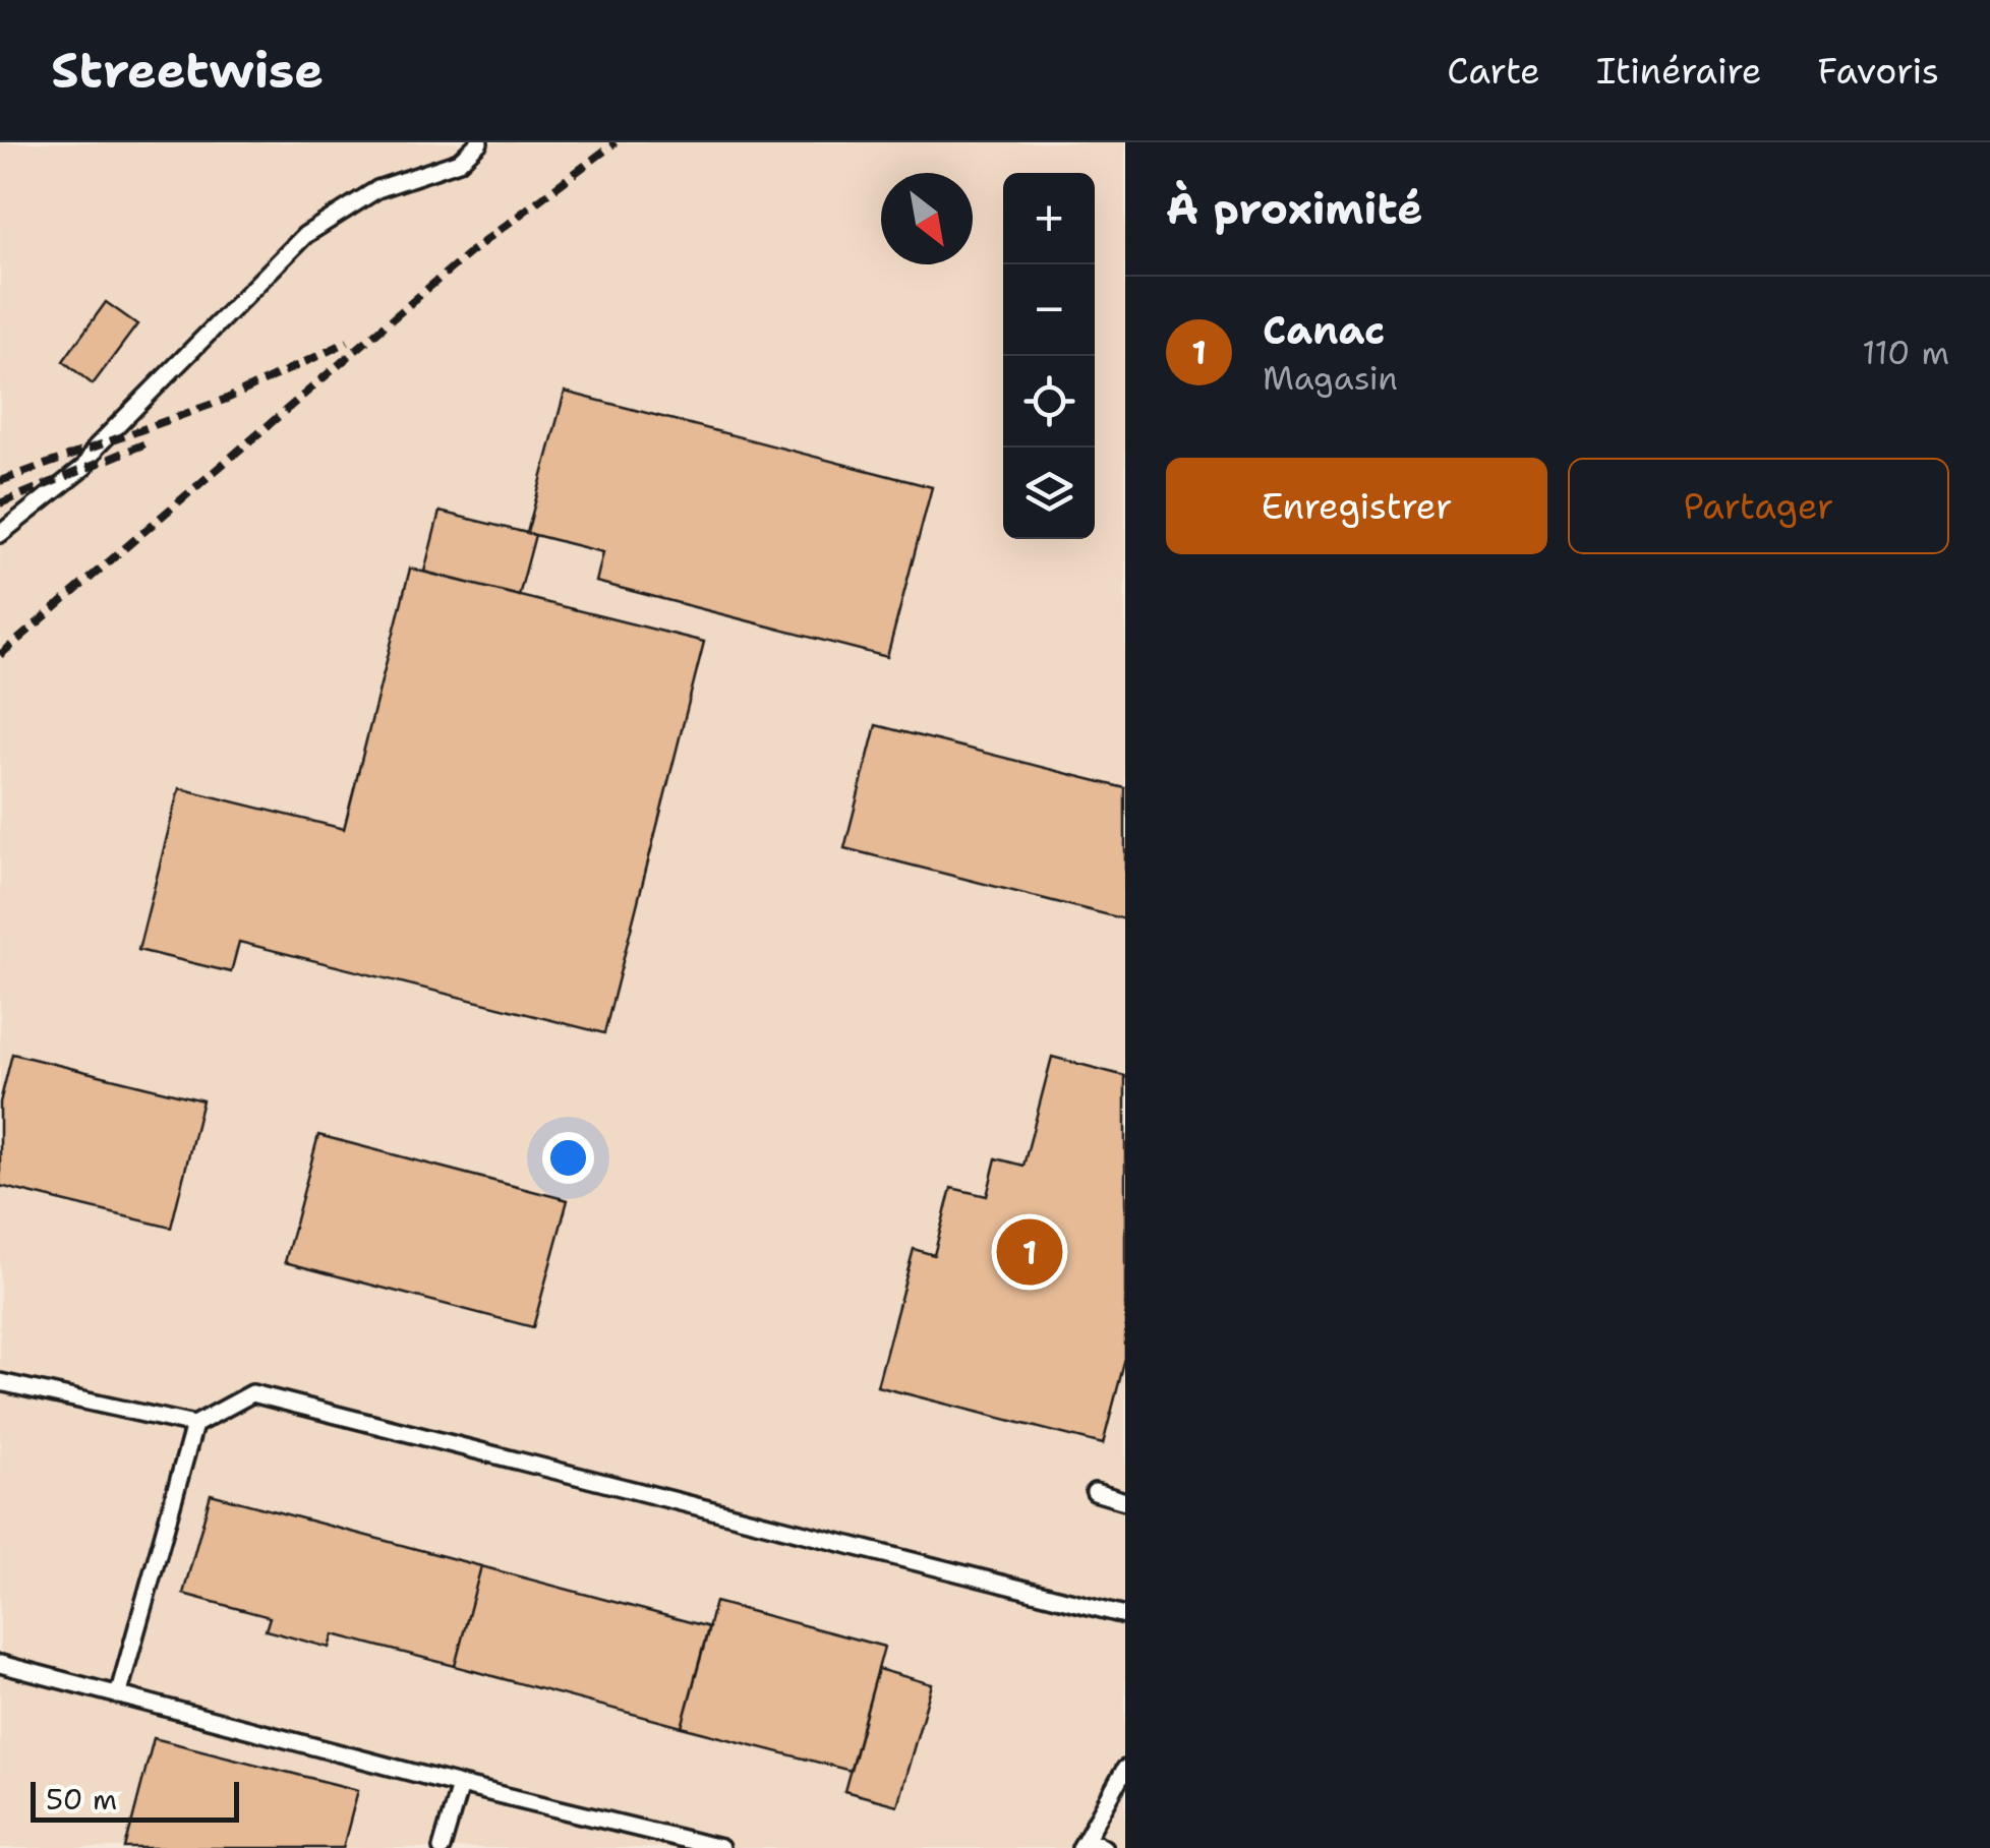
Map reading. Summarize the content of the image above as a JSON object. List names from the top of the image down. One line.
{"scale_bar":"50 m","north":"bottom right","page":{"header":"Streetwise","nav":["Carte","Itinéraire","Favoris"],"heading":"À proximité","map_buttons":["+","−"],"list":[{"mark":"1","name":"Canac","note":"Magasin","value":"110 m"}],"buttons":["Enregistrer","Partager"],"pins":"1","scale":"50 m"}}
